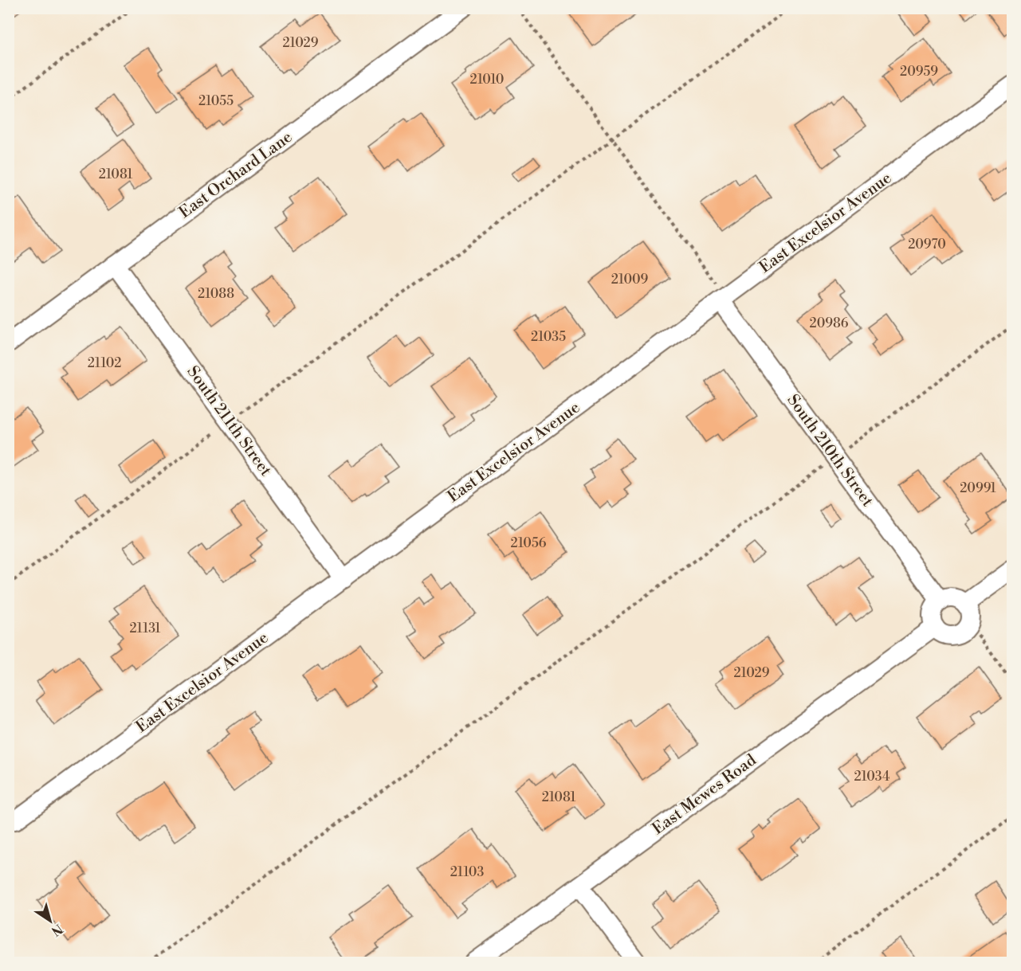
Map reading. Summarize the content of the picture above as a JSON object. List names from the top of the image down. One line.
{"streets":{"street":["East Orchard Lane","East Excelsior Avenue","South 211th Street","South 210th Street","East Mewes Road"]},"crossings":[["East Orchard Lane","South 211th Street"],["East Excelsior Avenue","South 211th Street"],["East Excelsior Avenue","South 210th Street"],["South 210th Street","East Mewes Road"]],"house_numbers":["21029","20959","21010","21055","21081","20970","21009","21088","20986","21035","21102","20991","21056","21131","21029","21034","21081","21103"],"north":"bottom right"}
